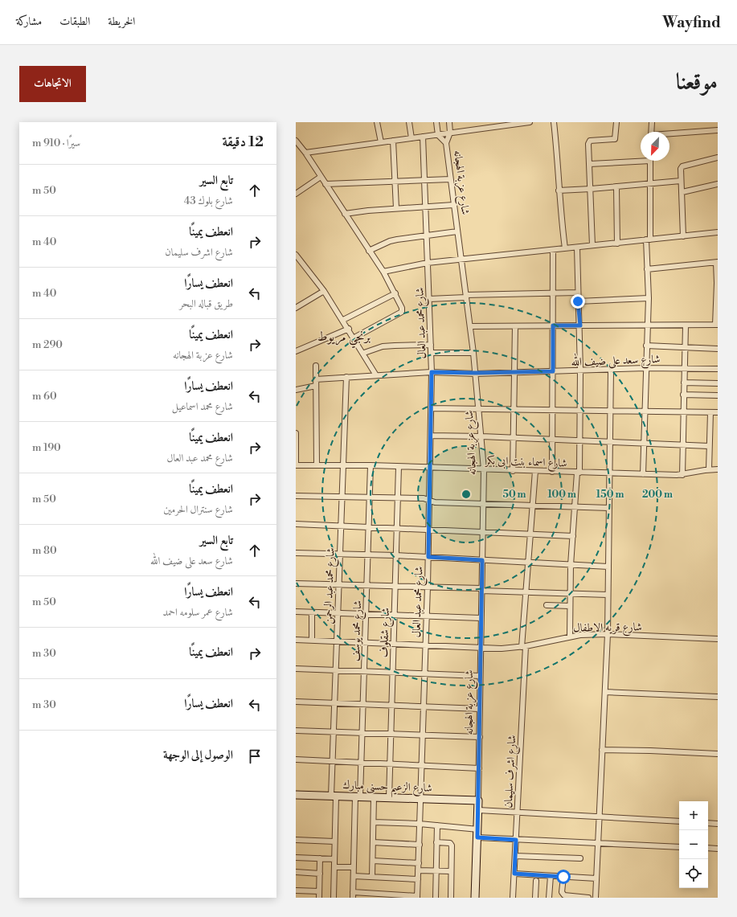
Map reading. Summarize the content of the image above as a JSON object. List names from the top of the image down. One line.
{"streets":{"street":["شارع عزبة الهجانه","شارع محمد عبد العال","شارع سعد على ضيف الله","شارع اسماء بنت ابى بكر","شارع محمد عبد الرحمن","شارع قريه الاطفال","شارع محمد يوسف","شارع شقلوف","شارع اشرف سليمان","شارع الزعيم حسنى مبارك"]},"crossings":[["شارع عزبة الهجانه","شارع سعد على ضيف الله"],["شارع عزبة الهجانه","شارع اسماء بنت ابى بكر"],["شارع عزبة الهجانه","شارع قريه الاطفال"],["شارع عزبة الهجانه","شارع الزعيم حسنى مبارك"],["شارع محمد عبد العال","شارع سعد على ضيف الله"],["شارع محمد عبد العال","شارع اسماء بنت ابى بكر"],["شارع محمد عبد العال","شارع قريه الاطفال"],["شارع محمد عبد العال","شارع الزعيم حسنى مبارك"],["شارع سعد على ضيف الله","شارع محمد عبد الرحمن"],["شارع اسماء بنت ابى بكر","شارع محمد عبد الرحمن"],["شارع اسماء بنت ابى بكر","شارع محمد يوسف"],["شارع اسماء بنت ابى بكر","شارع شقلوف"],["شارع اسماء بنت ابى بكر","شارع اشرف سليمان"],["شارع محمد عبد الرحمن","شارع قريه الاطفال"],["شارع محمد عبد الرحمن","شارع الزعيم حسنى مبارك"],["شارع قريه الاطفال","شارع محمد يوسف"],["شارع قريه الاطفال","شارع شقلوف"],["شارع قريه الاطفال","شارع اشرف سليمان"],["شارع محمد يوسف","شارع الزعيم حسنى مبارك"],["شارع شقلوف","شارع الزعيم حسنى مبارك"]],"districts":["برنجي مريوط"],"north":"bottom left","page":{"header":"Wayfind","nav":["الخريطة","الطبقات","مشاركة"],"title":"موقعنا","buttons":"الاتجاهات","heading":["12 دقيقة","سيرًا · 910 m"],"list":[["تابع السير","شارع بلوك 43","50 m"],["انعطف يمينًا","شارع اشرف سليمان","40 m"],["انعطف يسارًا","طريق قباله البحر","40 m"],["انعطف يمينًا","شارع عزبة الهجانه","290 m"],["انعطف يسارًا","شارع محمد اسماعيل","60 m"],["انعطف يمينًا","شارع محمد عبد العال","190 m"],["انعطف يمينًا","شارع سنترال الحرمين","50 m"],["تابع السير","شارع سعد على ضيف الله","80 m"],["انعطف يسارًا","شارع عمر سلومه احمد","50 m"],["انعطف يمينًا","30 m"],["انعطف يسارًا","30 m"],"الوصول إلى الوجهة"],"map_buttons":["+","−"]},"rings":["50 m","100 m","150 m","200 m"]}
